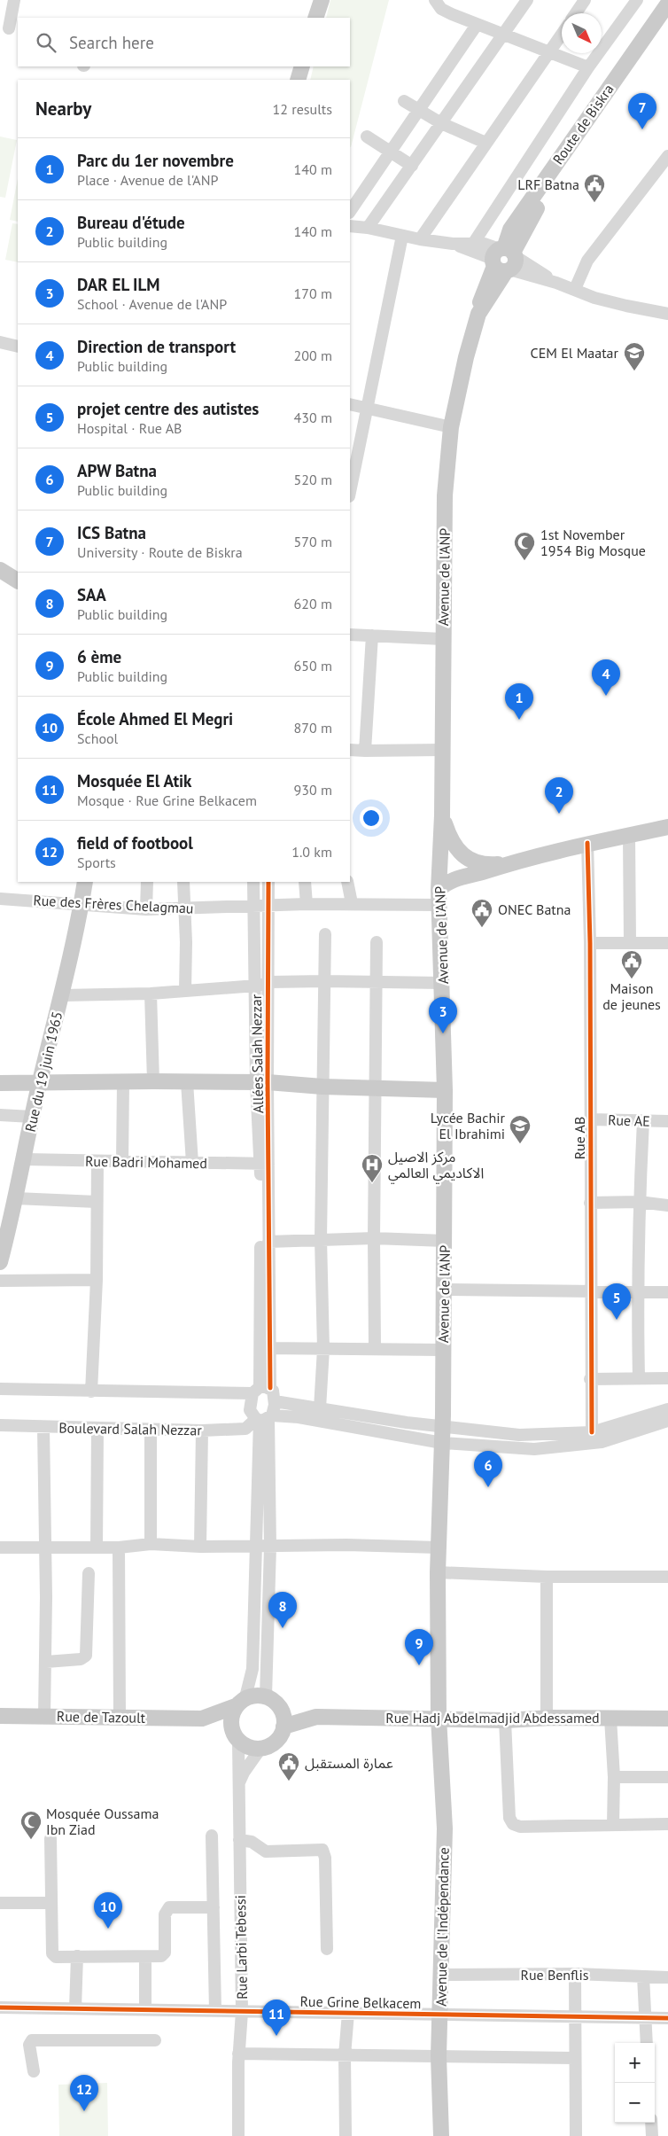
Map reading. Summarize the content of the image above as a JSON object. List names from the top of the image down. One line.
{"streets":{"main road":["Route de Biskra","Avenue de l'ANP","Rue du 19 juin 1965","Rue de Tazoult","Rue Hadj Abdelmadjid Abdessamed","Avenue de l'Indépendance"],"street":["Rue des Frères Chelagmau","Allées Salah Nezzar","Rue AE","Rue AB","Rue Badri Mohamed","Boulevard Salah Nezzar","Rue Larbi Tebessi","Rue Benflis","Rue Grine Belkacem"]},"crossings":[["Route de Biskra","Avenue de l'ANP"],["Avenue de l'ANP","Rue des Frères Chelagmau"],["Avenue de l'ANP","Rue Hadj Abdelmadjid Abdessamed"],["Avenue de l'ANP","Avenue de l'Indépendance"],["Rue des Frères Chelagmau","Allées Salah Nezzar"],["Rue des Frères Chelagmau","Rue du 19 juin 1965"],["Allées Salah Nezzar","Rue Badri Mohamed"],["Rue du 19 juin 1965","Rue Badri Mohamed"],["Rue AE","Rue AB"],["Rue de Tazoult","Rue Hadj Abdelmadjid Abdessamed"],["Rue de Tazoult","Rue Larbi Tebessi"],["Rue Hadj Abdelmadjid Abdessamed","Avenue de l'Indépendance"],["Rue Hadj Abdelmadjid Abdessamed","Rue Larbi Tebessi"],["Avenue de l'Indépendance","Rue Benflis"],["Avenue de l'Indépendance","Rue Grine Belkacem"],["Rue Larbi Tebessi","Rue Grine Belkacem"]],"places":{"public building":["LRF Batna","ONEC Batna","Maison de jeunes","عمارة المستقبل"],"school or university":["CEM El Maatar","Lycée Bachir El Ibrahimi"],"mosque":["1st November 1954 Big Mosque","Mosquée Oussama Ibn Ziad"],"hospital":["مركز الاصيل الاكاديمي العالمي"]},"north":"bottom right","page":{"search":"Search here","heading":["Nearby","12 results"],"pins":["7","4","1","2","3","5","6","8","9","10","11","12"],"list":[{"mark":"1","name":"Parc du 1er novembre","note":"Place · Avenue de l'ANP","value":"140 m"},{"mark":"2","name":"Bureau d'étude","note":"Public building","value":"140 m"},{"mark":"3","name":"DAR EL ILM","note":"School · Avenue de l'ANP","value":"170 m"},{"mark":"4","name":"Direction de transport","note":"Public building","value":"200 m"},{"mark":"5","name":"projet centre des autistes","note":"Hospital · Rue AB","value":"430 m"},{"mark":"6","name":"APW Batna","note":"Public building","value":"520 m"},{"mark":"7","name":"ICS Batna","note":"University · Route de Biskra","value":"570 m"},{"mark":"8","name":"SAA","note":"Public building","value":"620 m"},{"mark":"9","name":"6 ème","note":"Public building","value":"650 m"},{"mark":"10","name":"École Ahmed El Megri","note":"School","value":"870 m"},{"mark":"11","name":"Mosquée El Atik","note":"Mosque · Rue Grine Belkacem","value":"930 m"},{"mark":"12","name":"field of footbool","note":"Sports","value":"1.0 km"}],"map_buttons":["+","−"]}}
